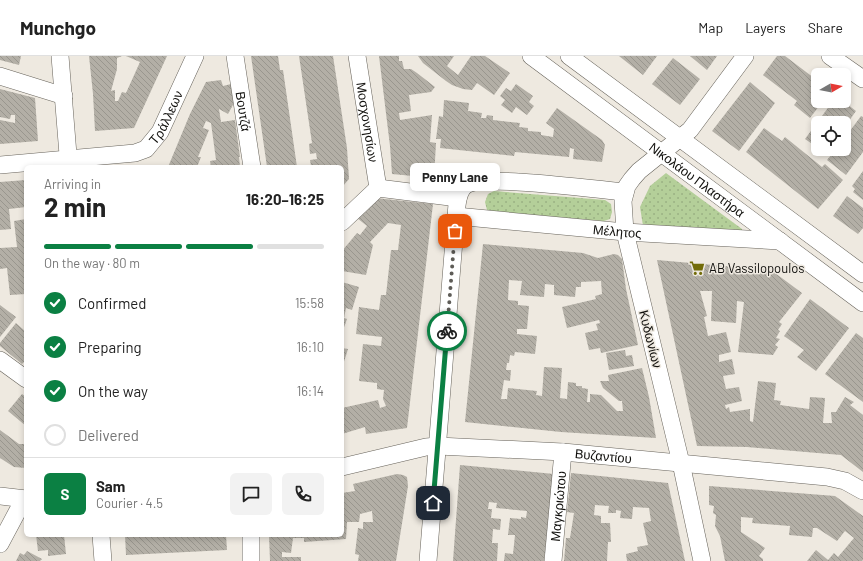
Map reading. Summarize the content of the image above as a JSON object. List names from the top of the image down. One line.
{"streets":{"street":["Βουτζά","Τράλλεων","Μοσχονησίων","Νικολάου Πλαστήρα","Μέλητος","Κυδωνίων","Βυζαντίου","Μαγκριώτου"]},"crossings":[["Νικολάου Πλαστήρα","Μέλητος"],["Νικολάου Πλαστήρα","Κυδωνίων"],["Μέλητος","Κυδωνίων"],["Κυδωνίων","Βυζαντίου"],["Βυζαντίου","Μαγκριώτου"]],"places":{"other":["Penny Lane"],"supermarket":["AB Vassilopoulos"]},"north":"right","page":{"header":"Munchgo","nav":["Map","Layers","Share"],"bubble":"Penny Lane","heading":["2 min","Arriving in","16:20–16:25"],"panel":["Sam","Courier · 4.5"],"bar":"On the way · 80 m","list":[["Confirmed","15:58"],["Preparing","16:10"],["On the way","16:14"],"Delivered"],"round":"S"}}
